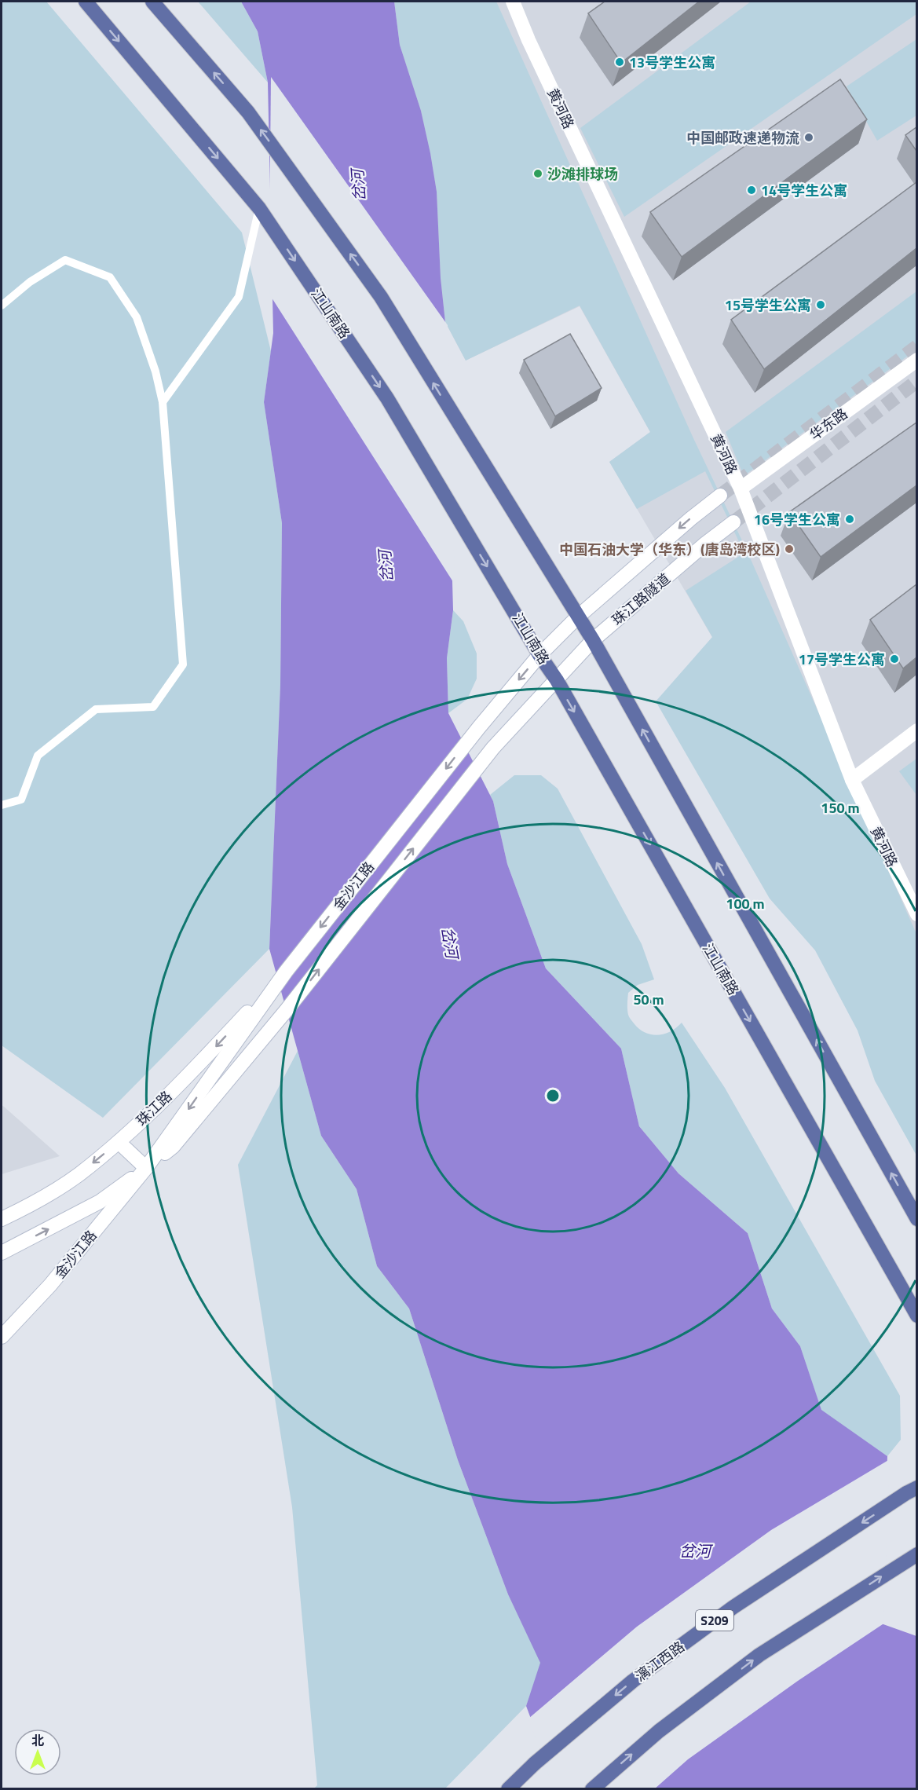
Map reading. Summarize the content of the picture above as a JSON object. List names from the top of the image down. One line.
{"streets":{"main road":["黄河路","江山南路","华东路","珠江路隧道","金沙江路","珠江路","S209","漓江西路"]},"crossings":[["黄河路","华东路"],["江山南路","金沙江路"],["珠江路隧道","金沙江路"],["金沙江路","珠江路"]],"water":["岔河"],"places":["13号学生公寓","中国邮政速递物流","沙滩排球场","14号学生公寓","15号学生公寓","16号学生公寓","中国石油大学（华东）(唐岛湾校区)","17号学生公寓"],"north":"top","rings":["150 m","100 m","50 m"]}
